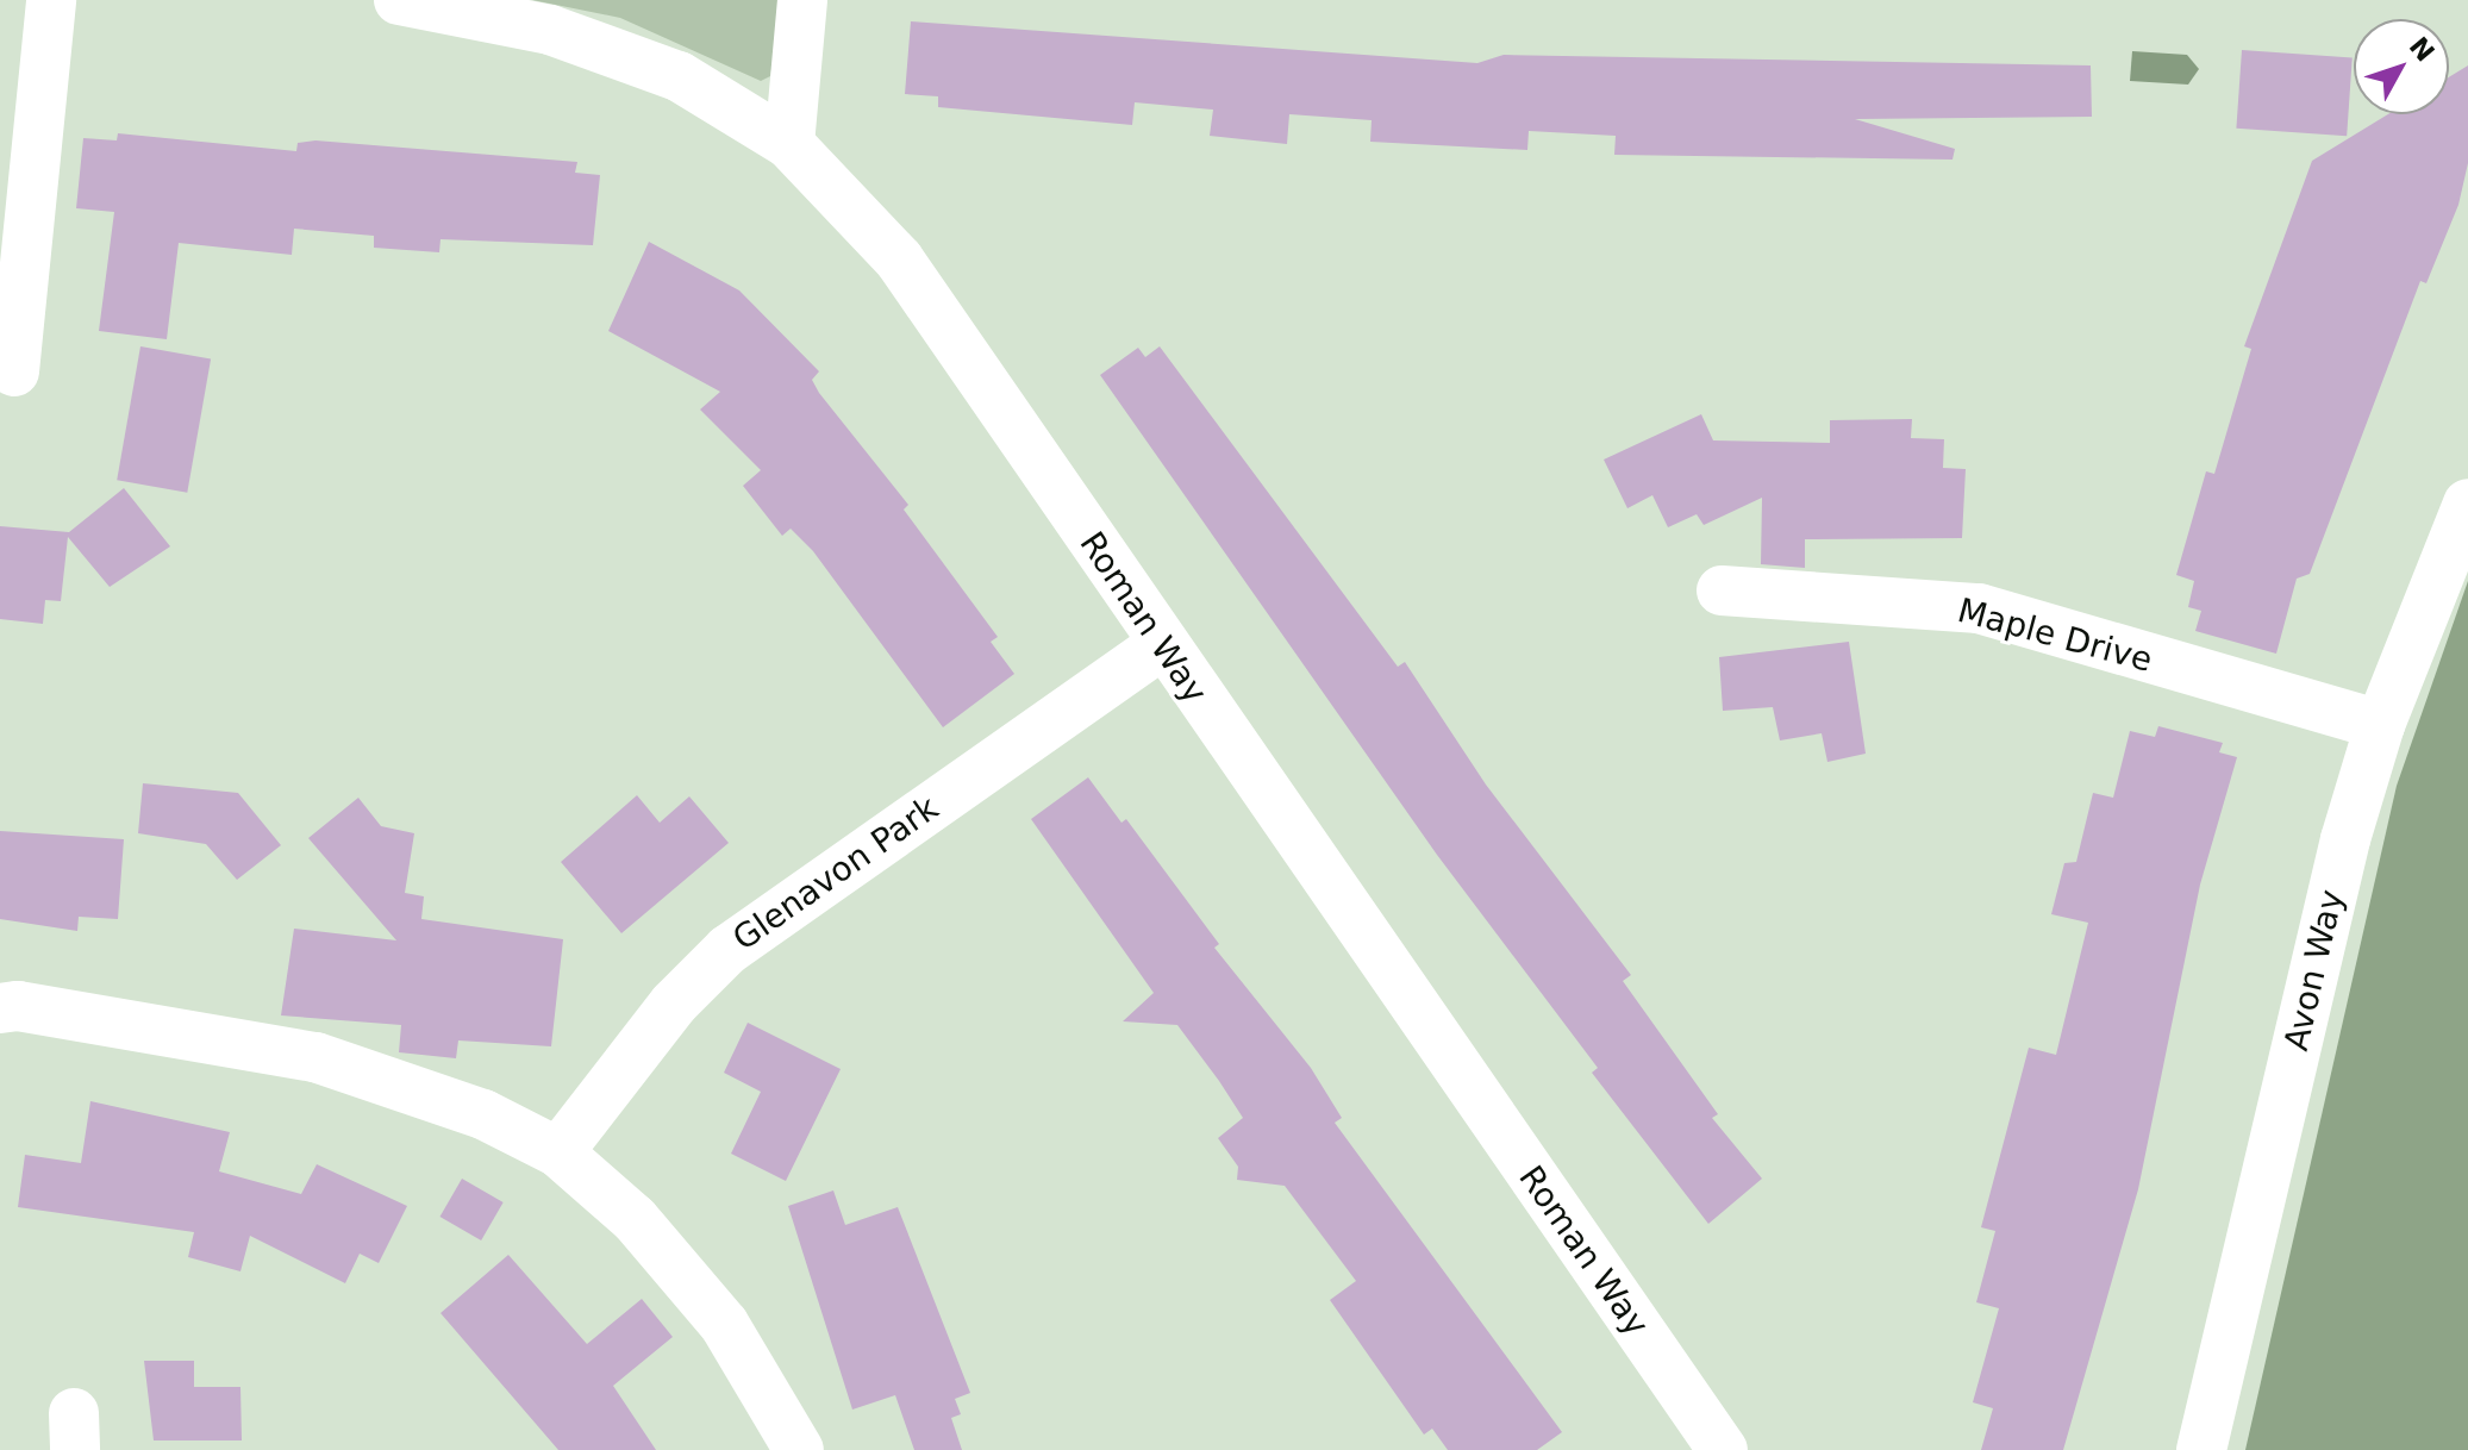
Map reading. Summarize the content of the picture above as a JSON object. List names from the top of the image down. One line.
{"streets":{"street":["Roman Way","Maple Drive","Glenavon Park","Avon Way"]},"crossings":[["Roman Way","Glenavon Park"],["Maple Drive","Avon Way"]],"north":"top right"}
